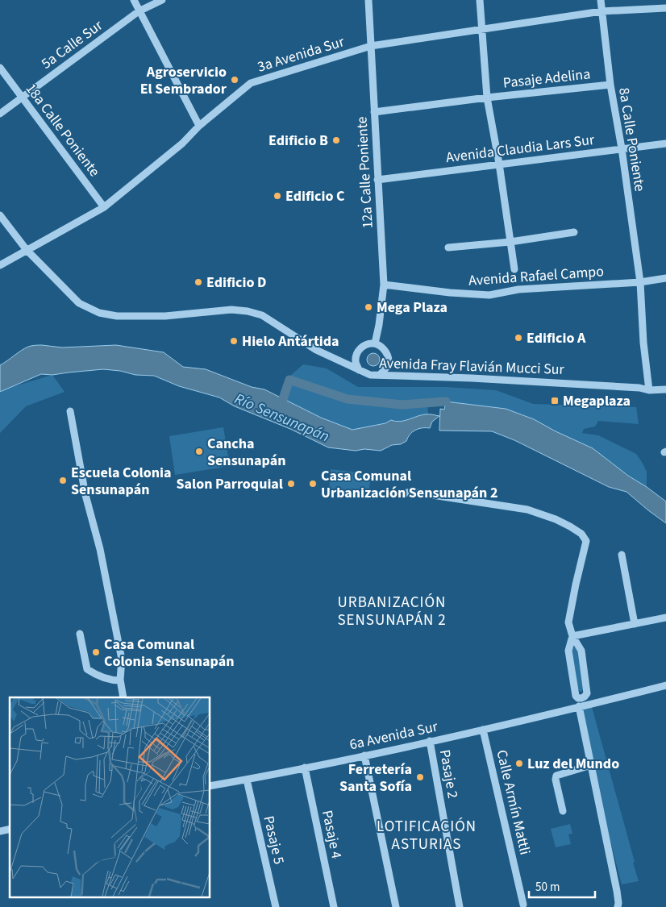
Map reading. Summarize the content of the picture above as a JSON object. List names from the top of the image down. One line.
{"streets":{"street":["5a Calle Sur","3a Avenida Sur","Pasaje Adelina","18a Calle Poniente","8a Calle Poniente","Avenida Claudia Lars Sur","12a Calle Poniente","Avenida Rafael Campo","Avenida Fray Flavián Mucci Sur","6a Avenida Sur","Pasaje 2","Calle Armín Mattli","Pasaje 4","Pasaje 5"]},"crossings":[["5a Calle Sur","18a Calle Poniente"],["3a Avenida Sur","18a Calle Poniente"],["3a Avenida Sur","8a Calle Poniente"],["3a Avenida Sur","12a Calle Poniente"],["3a Avenida Sur","Avenida Fray Flavián Mucci Sur"],["Pasaje Adelina","8a Calle Poniente"],["Pasaje Adelina","12a Calle Poniente"],["8a Calle Poniente","Avenida Claudia Lars Sur"],["8a Calle Poniente","Avenida Rafael Campo"],["8a Calle Poniente","Avenida Fray Flavián Mucci Sur"],["Avenida Claudia Lars Sur","12a Calle Poniente"],["12a Calle Poniente","Avenida Rafael Campo"],["12a Calle Poniente","Avenida Fray Flavián Mucci Sur"],["6a Avenida Sur","Pasaje 2"],["6a Avenida Sur","Calle Armín Mattli"],["6a Avenida Sur","Pasaje 4"],["6a Avenida Sur","Pasaje 5"]],"districts":["URBANIZACIÓN SENSUNAPÁN 2","LOTIFICACIÓN ASTURIAS"],"water":["Río Sensunapán"],"places":{"other":["Agroservicio El Sembrador","Edificio B","Edificio C","Edificio D","Mega Plaza","Edificio A","Hielo Antártida","Cancha Sensunapán","Escuela Colonia Sensunapán","Salon Parroquial","Casa Comunal Urbanización Sensunapán 2","Casa Comunal Colonia Sensunapán","Luz del Mundo","Ferretería Santa Sofía"],"transit":["Megaplaza"]},"scale_bar":"50 m"}
